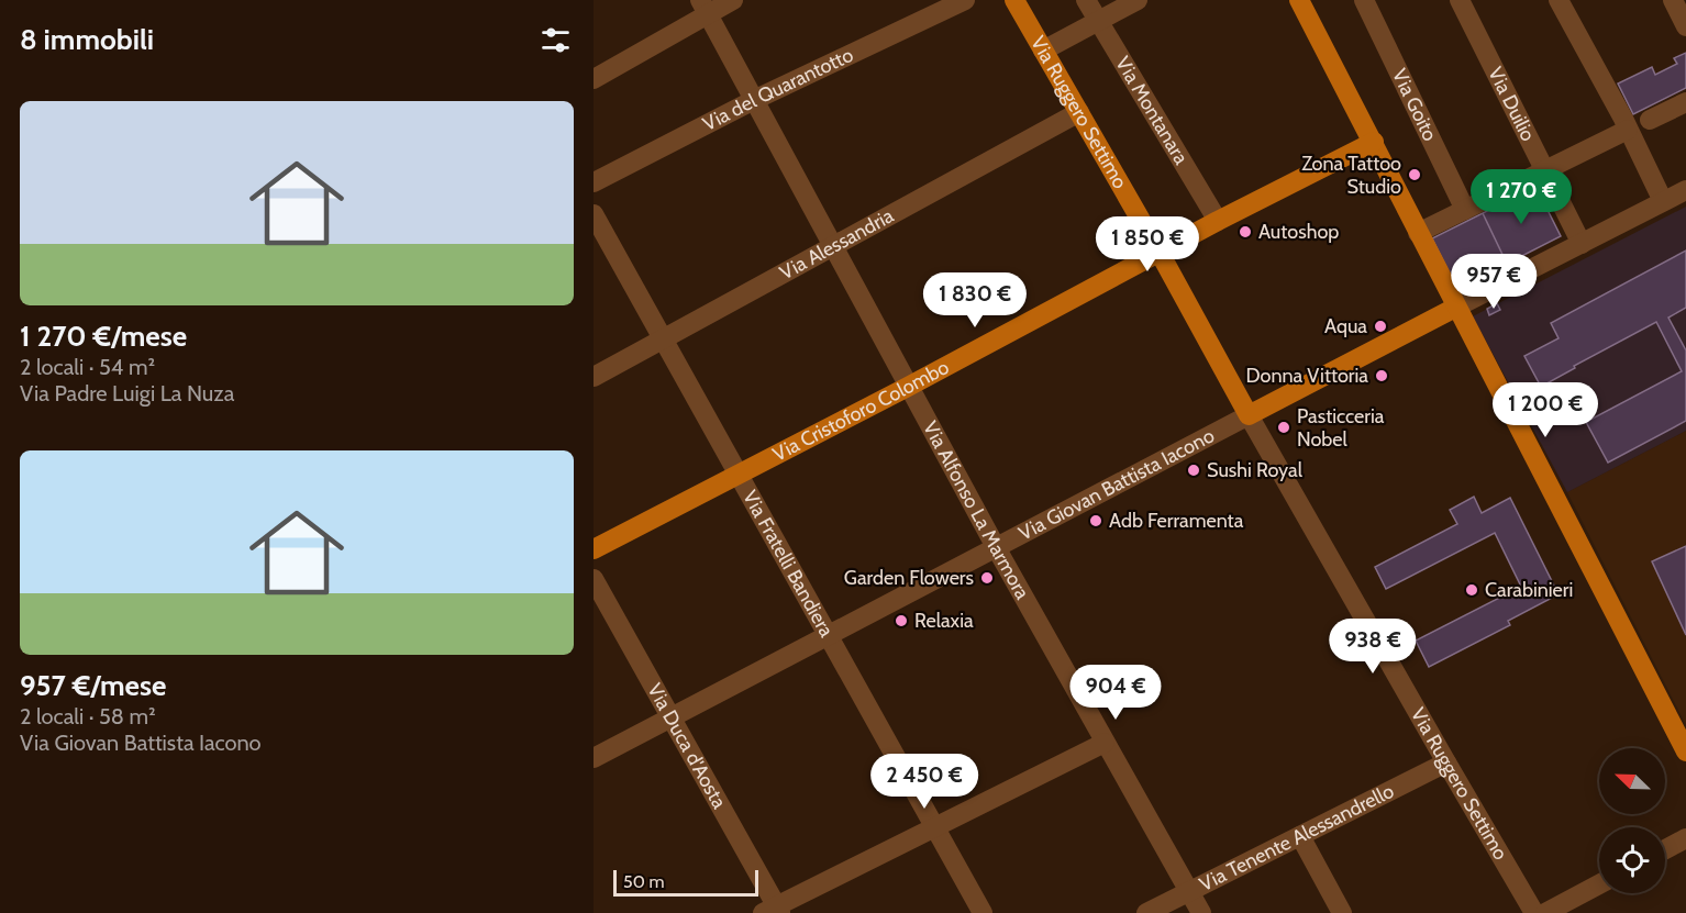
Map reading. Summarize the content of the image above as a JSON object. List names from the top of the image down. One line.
{"streets":{"main road":["Via Ruggero Settimo","Via Cristoforo Colombo","Via Giovan Battista Iacono"],"street":["Via del Quarantotto","Via Duilio","Via Goito","Via Montanara","Via Alessandria","Via Alfonso La Marmora","Via Fratelli Bandiera","Via Duca d'Aosta","Via Tenente Alessandrello"]},"crossings":[["Via del Quarantotto","Via Alfonso La Marmora"],["Via Duilio","Via Giovan Battista Iacono"],["Via Montanara","Via Cristoforo Colombo"],["Via Ruggero Settimo","Via Alessandria"],["Via Ruggero Settimo","Via Cristoforo Colombo"],["Via Ruggero Settimo","Via Giovan Battista Iacono"],["Via Ruggero Settimo","Via Tenente Alessandrello"],["Via Alessandria","Via Alfonso La Marmora"],["Via Alessandria","Via Fratelli Bandiera"],["Via Cristoforo Colombo","Via Alfonso La Marmora"],["Via Cristoforo Colombo","Via Fratelli Bandiera"],["Via Giovan Battista Iacono","Via Alfonso La Marmora"],["Via Giovan Battista Iacono","Via Fratelli Bandiera"],["Via Giovan Battista Iacono","Via Duca d'Aosta"],["Via Alfonso La Marmora","Via Tenente Alessandrello"]],"places":["Zona Tattoo Studio","Autoshop","Aqua","Donna Vittoria","Pasticceria Nobel","Sushi Royal","Adb Ferramenta","Garden Flowers","Carabinieri","Relaxia"],"scale_bar":"50 m","north":"top left","page":{"heading":"8 immobili","list":[{"name":"1 270 €/mese","note":"2 locali · 54 m² · Via Padre Luigi La Nuza"},{"name":"957 €/mese","note":"2 locali · 58 m² · Via Giovan Battista Iacono"}],"price":["1 270 €","1 850 €","957 €","1 830 €","1 200 €","938 €","904 €","2 450 €"],"scale":"50 m"}}
